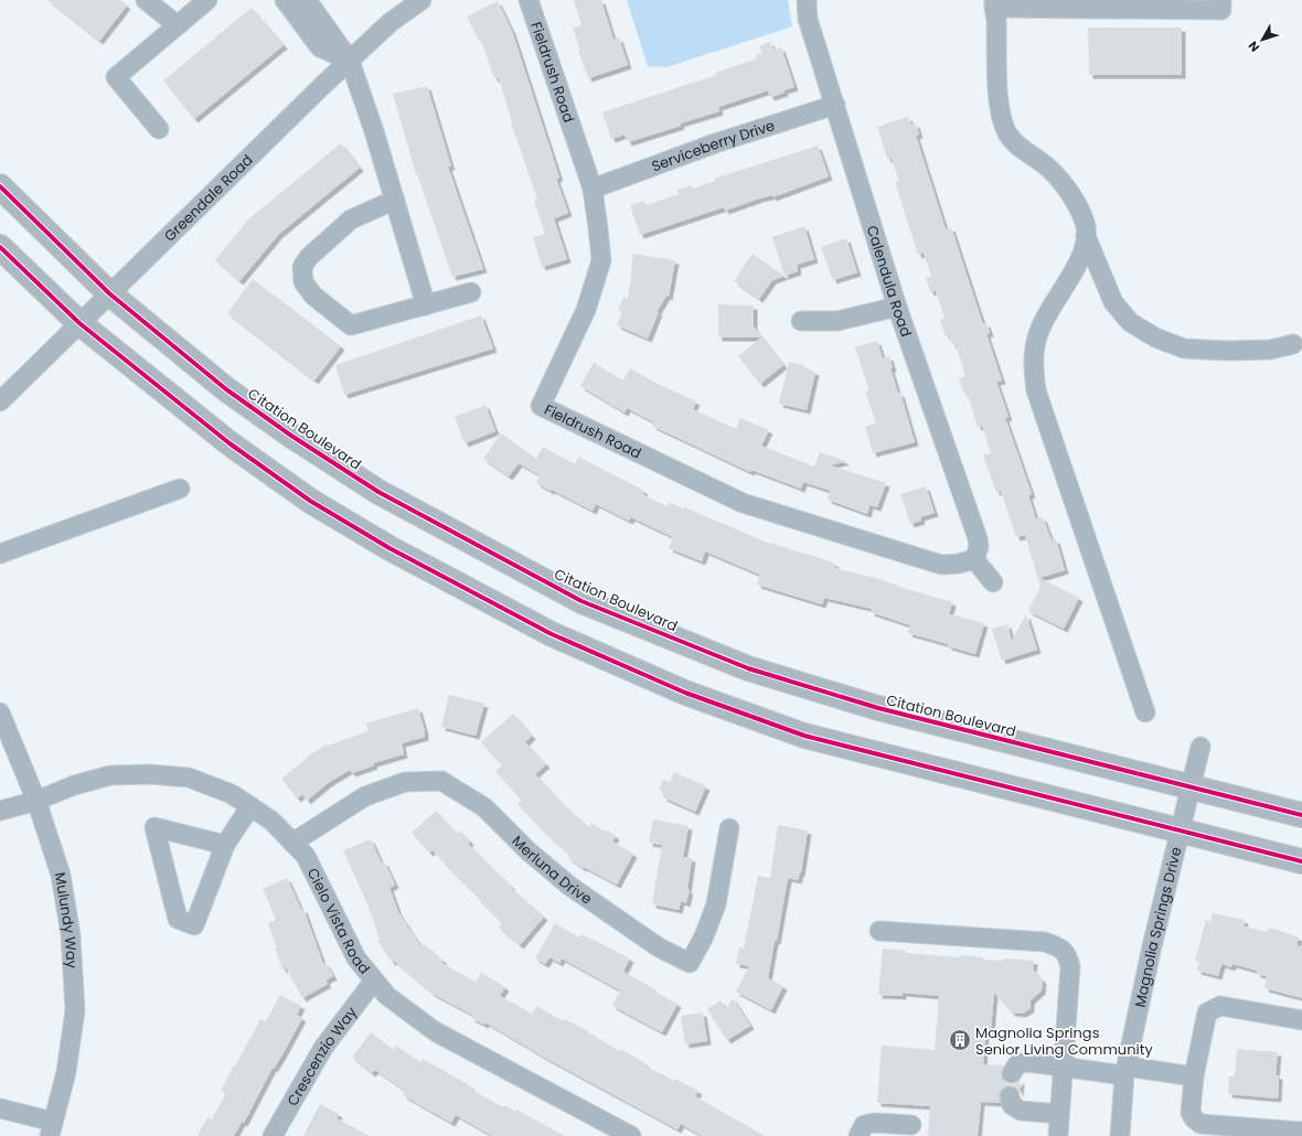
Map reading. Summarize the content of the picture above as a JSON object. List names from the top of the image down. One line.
{"streets":{"main road":["Citation Boulevard"],"street":["Fieldrush Road","Serviceberry Drive","Greendale Road","Calendula Road","Merluna Drive","Cielo Vista Road","Mulundy Way","Magnolia Springs Drive","Crescenzio Way"]},"crossings":[["Fieldrush Road","Serviceberry Drive"],["Fieldrush Road","Calendula Road"],["Serviceberry Drive","Calendula Road"],["Greendale Road","Citation Boulevard"],["Citation Boulevard","Magnolia Springs Drive"],["Merluna Drive","Cielo Vista Road"],["Cielo Vista Road","Mulundy Way"],["Cielo Vista Road","Crescenzio Way"]],"places":{"building":["Magnolia Springs Senior Living Community"]},"north":"bottom left"}
